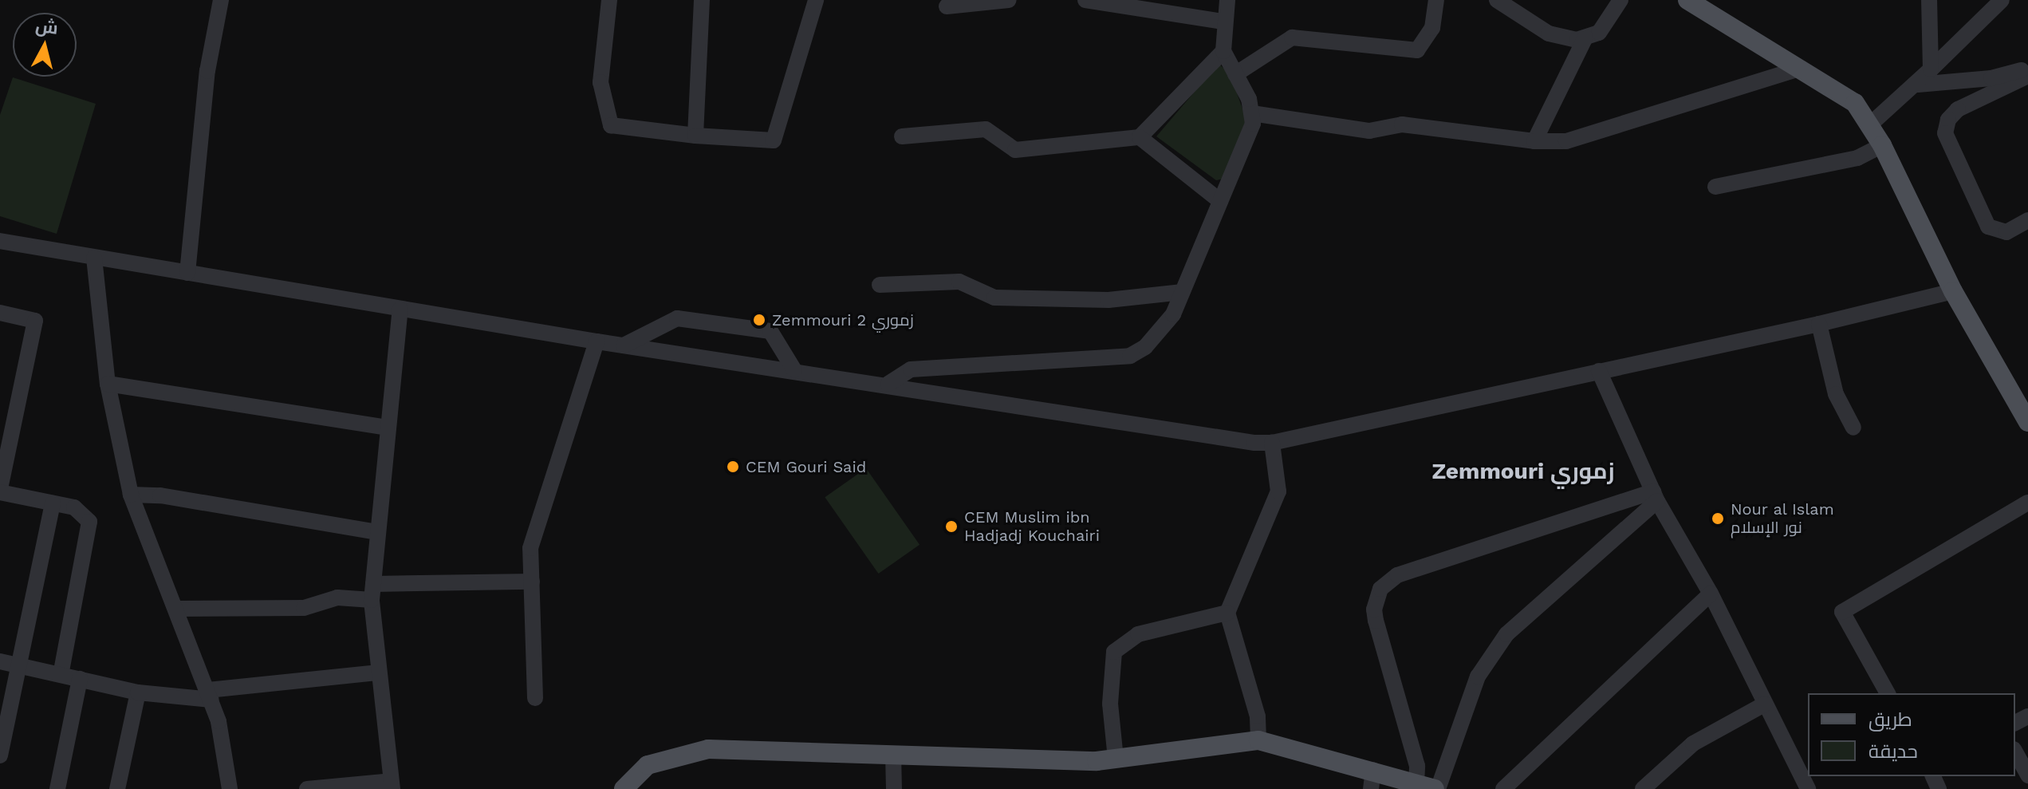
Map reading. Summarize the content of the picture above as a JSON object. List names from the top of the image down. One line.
{"districts":["Zemmouri زموري"],"places":["Zemmouri 2 زموري","CEM Gouri Said","Nour al Islam نور الإسلام","CEM Muslim ibn Hadjadj Kouchairi"],"legend":["طريق","حديقة"],"north":"top"}
